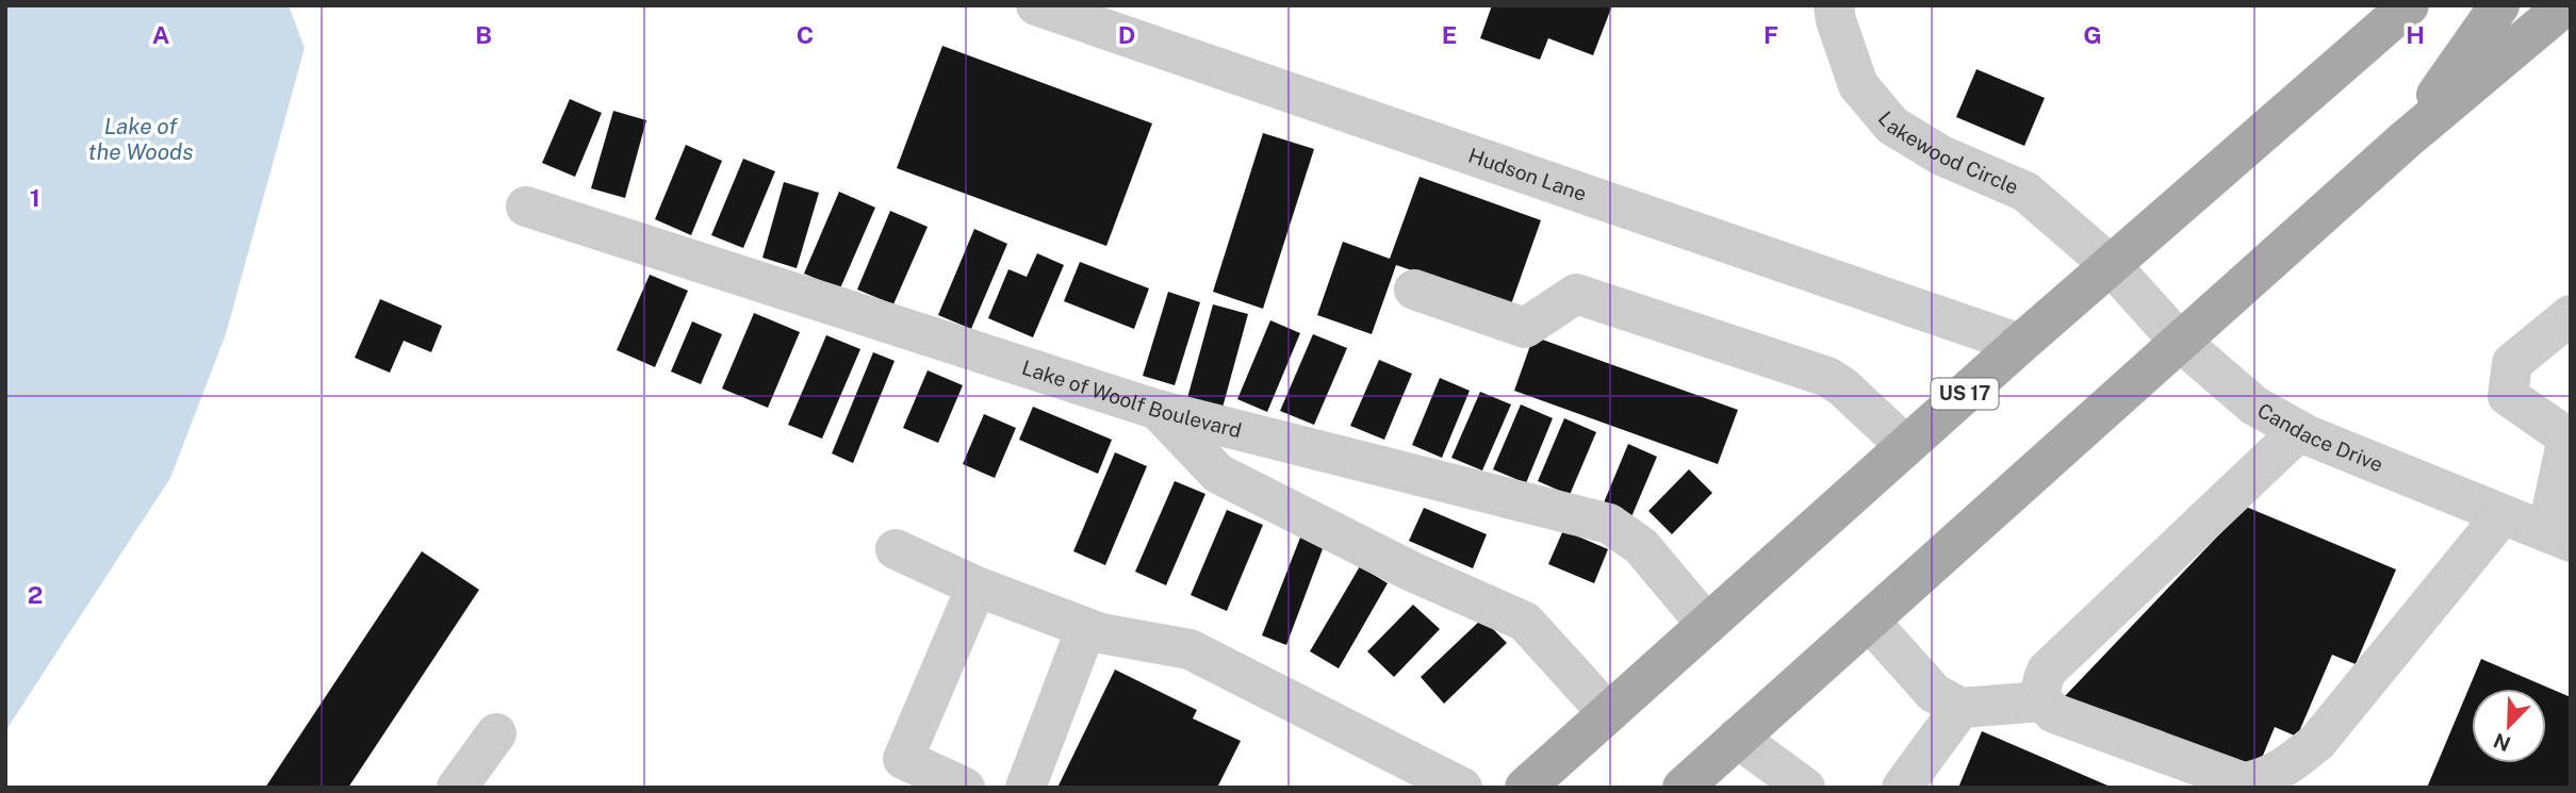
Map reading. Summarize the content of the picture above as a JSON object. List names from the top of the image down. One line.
{"streets":{"main road":["US 17"],"street":["Lakewood Circle","Hudson Lane","Lake of Woolf Boulevard","Candace Drive"]},"crossings":[["Lakewood Circle","US 17"],["Lakewood Circle","Candace Drive"],["Hudson Lane","US 17"],["US 17","Lake of Woolf Boulevard"],["US 17","Candace Drive"]],"water":["Lake of the Woods"],"north":"bottom left","grid":{"columns":["A","B","C","D","E","F","G","H"],"rows":["1","2"]}}
